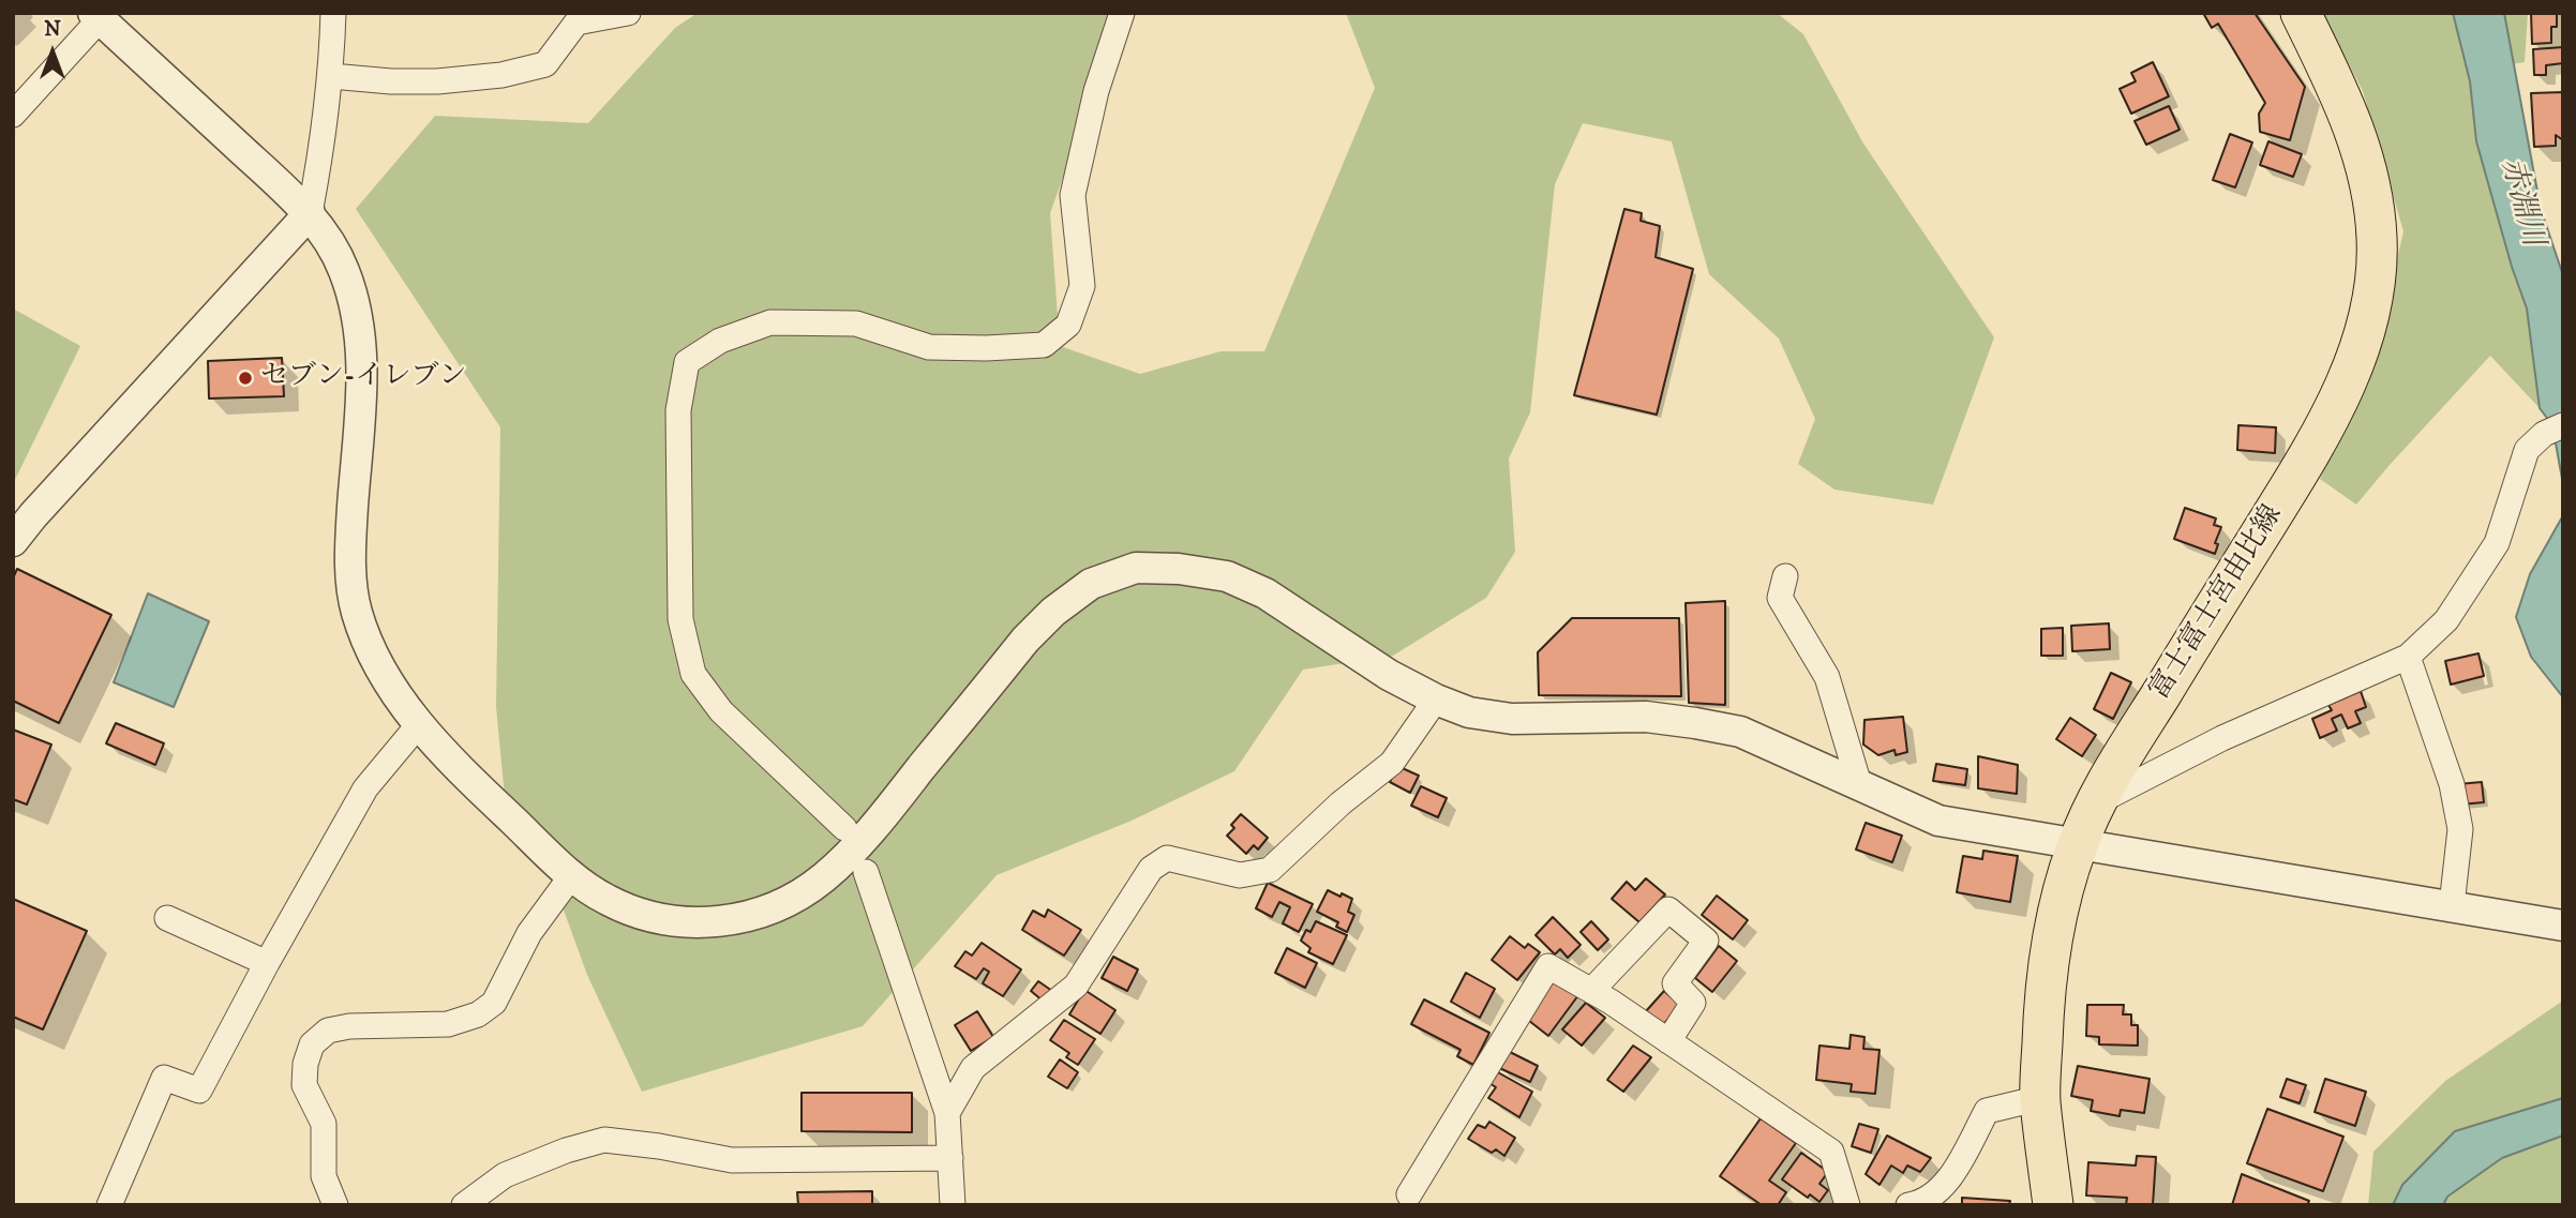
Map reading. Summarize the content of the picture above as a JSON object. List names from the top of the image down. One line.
{"streets":{"main road":["富士富士宮由比線"]},"water":["赤淵川"],"places":["セブン-イレブン"],"north":"top"}
